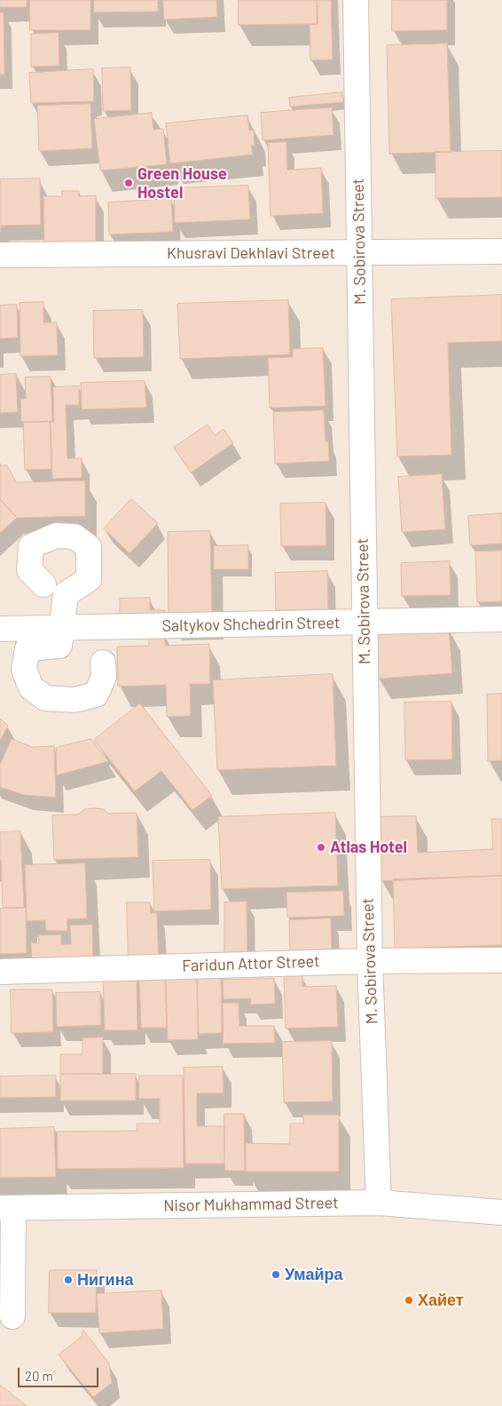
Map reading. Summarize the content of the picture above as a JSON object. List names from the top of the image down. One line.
{"streets":{"street":["M. Sobirova Street","Khusravi Dekhlavi Street","Saltykov Shchedrin Street","Faridun Attor Street","Nisor Mukhammad Street"]},"crossings":[["M. Sobirova Street","Khusravi Dekhlavi Street"],["M. Sobirova Street","Saltykov Shchedrin Street"],["M. Sobirova Street","Faridun Attor Street"],["M. Sobirova Street","Nisor Mukhammad Street"]],"places":["Green House Hostel","Atlas Hotel","Умайра","Нигина","Хайет"],"scale_bar":"20 m"}
